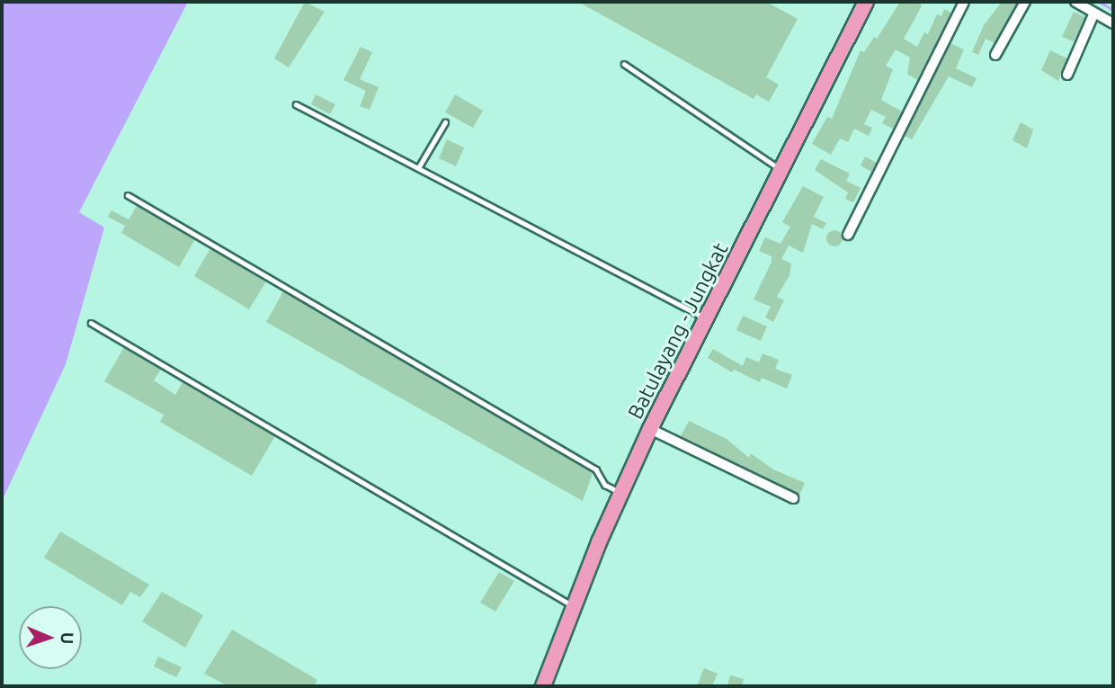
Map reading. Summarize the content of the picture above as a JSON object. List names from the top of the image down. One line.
{"streets":{"highway":["Batulayang - Jungkat"]},"north":"right"}
